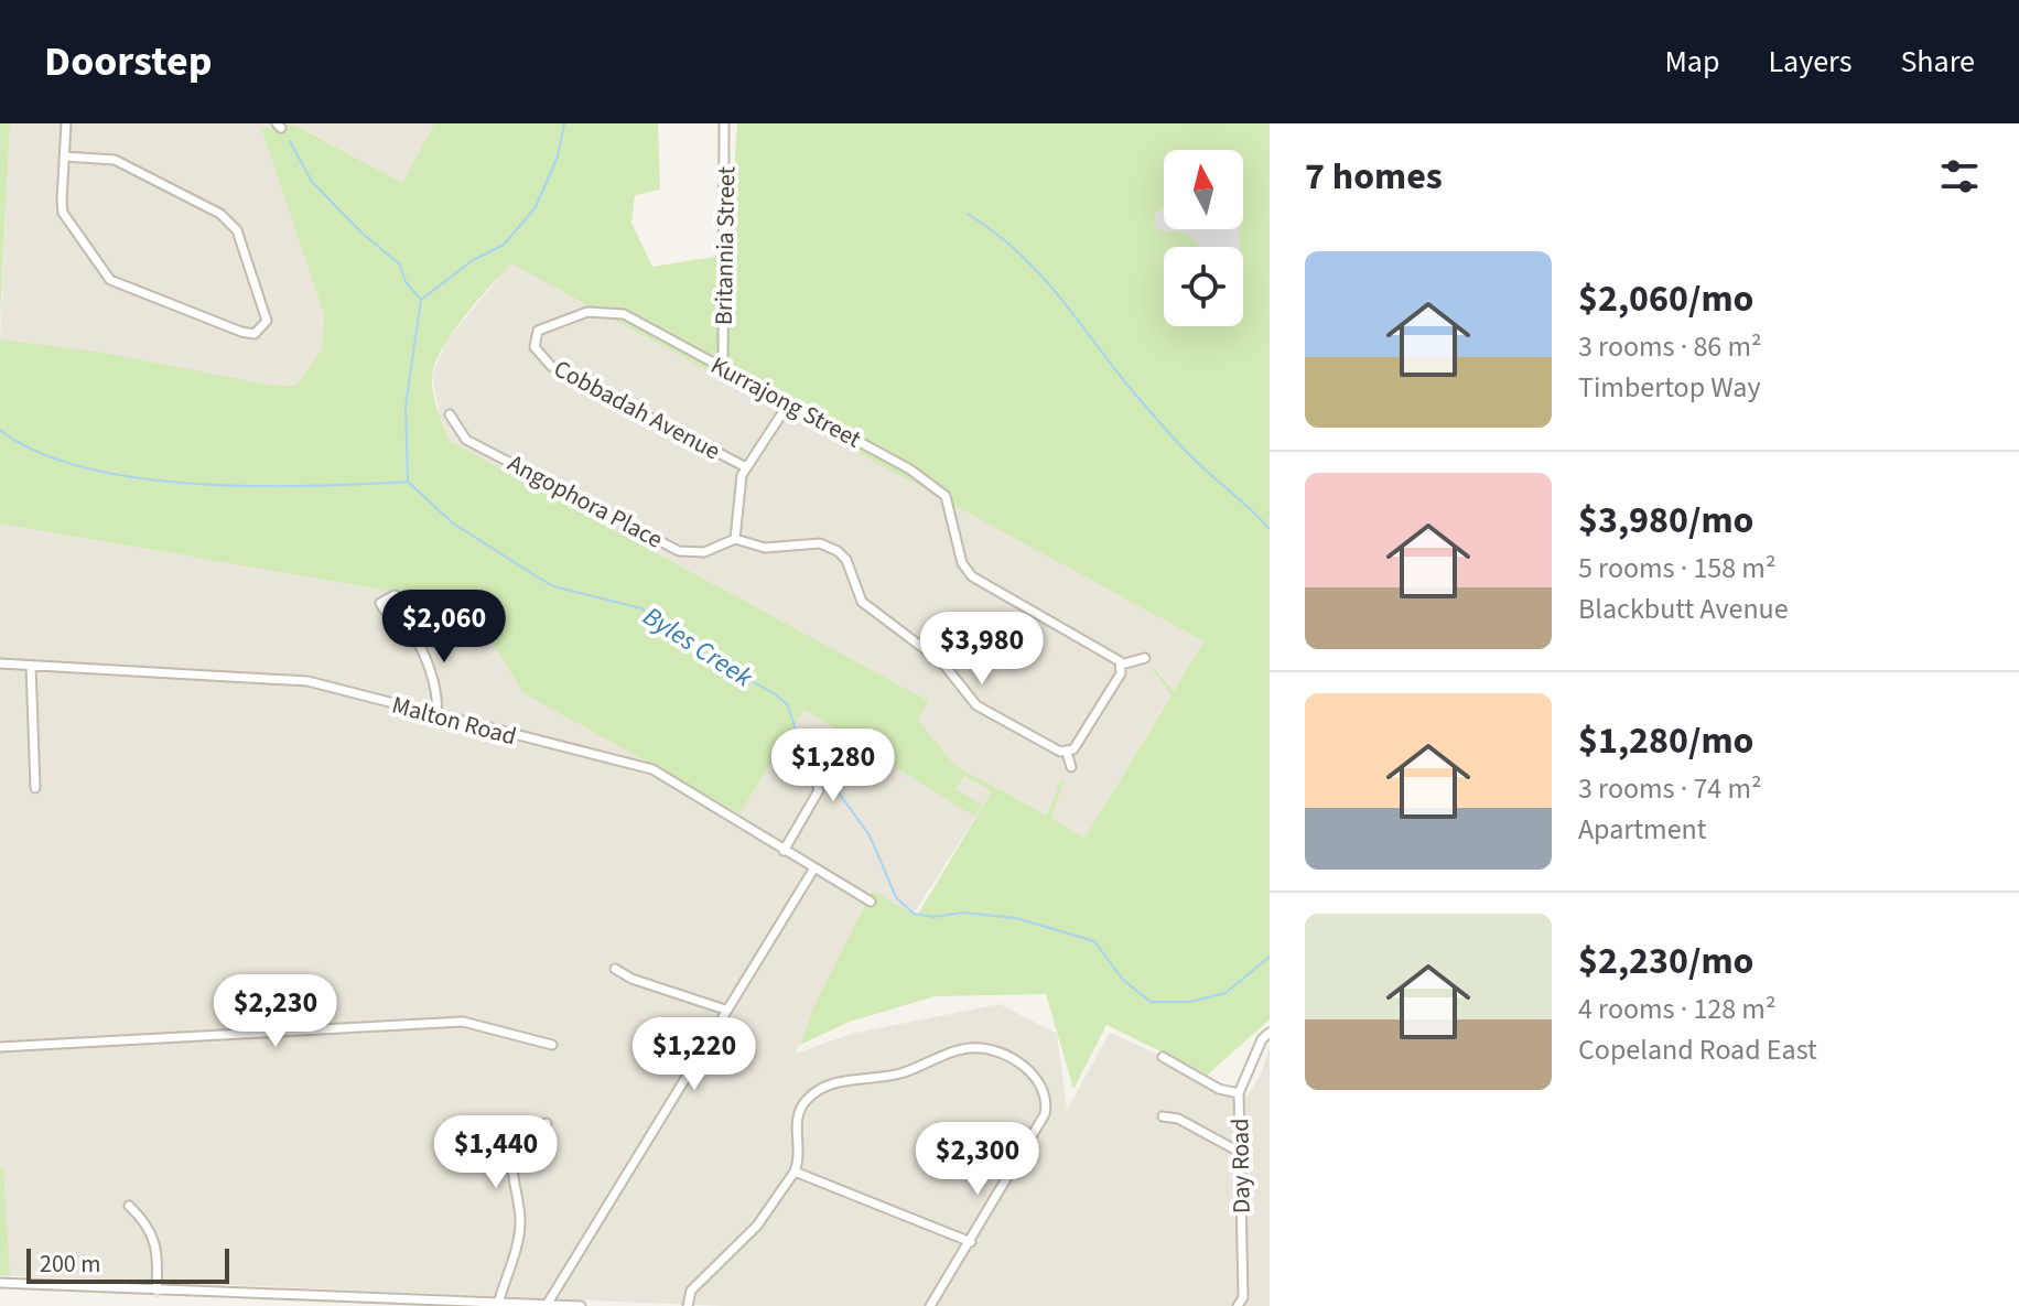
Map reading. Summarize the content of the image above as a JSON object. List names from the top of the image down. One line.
{"streets":{"street":["Britannia Street","Kurrajong Street","Cobbadah Avenue","Angophora Place","Malton Road","Day Road"]},"crossings":[["Britannia Street","Kurrajong Street"],["Kurrajong Street","Cobbadah Avenue"]],"water":["Byles Creek"],"scale_bar":"200 m","north":"top","page":{"header":"Doorstep","nav":["Map","Layers","Share"],"heading":"7 homes","list":[{"name":"$2,060/mo","note":"3 rooms · 86 m² · Timbertop Way"},{"name":"$3,980/mo","note":"5 rooms · 158 m² · Blackbutt Avenue"},{"name":"$1,280/mo","note":"3 rooms · 74 m² · Apartment"},{"name":"$2,230/mo","note":"4 rooms · 128 m² · Copeland Road East"}],"price":["$2,060","$3,980","$1,280","$2,230","$1,220","$1,440","$2,300"],"scale":"200 m"}}
